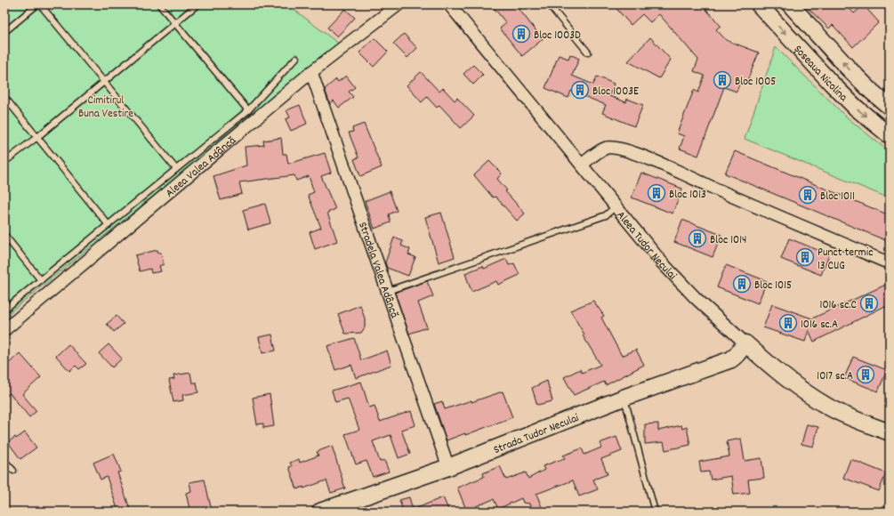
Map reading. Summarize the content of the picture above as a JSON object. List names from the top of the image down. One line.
{"streets":{"street":["Șoseaua Nicolina","Aleea Valea Adâncă","Aleea Tudor Neculai","Stradela Valea Adâncă","Strada Tudor Neculai"]},"crossings":[["Aleea Valea Adâncă","Stradela Valea Adâncă"],["Aleea Tudor Neculai","Strada Tudor Neculai"],["Stradela Valea Adâncă","Strada Tudor Neculai"]],"parks":["Cimitirul Buna Vestire"],"places":{"building":["Bloc 1003D","Bloc 1005","Bloc 1003E","Bloc 1013","Bloc 1011","Bloc 1014","Punct termic 13 CUG","Bloc 1015","1016 sc.C","1016 sc.A","1017 sc.A"]}}
